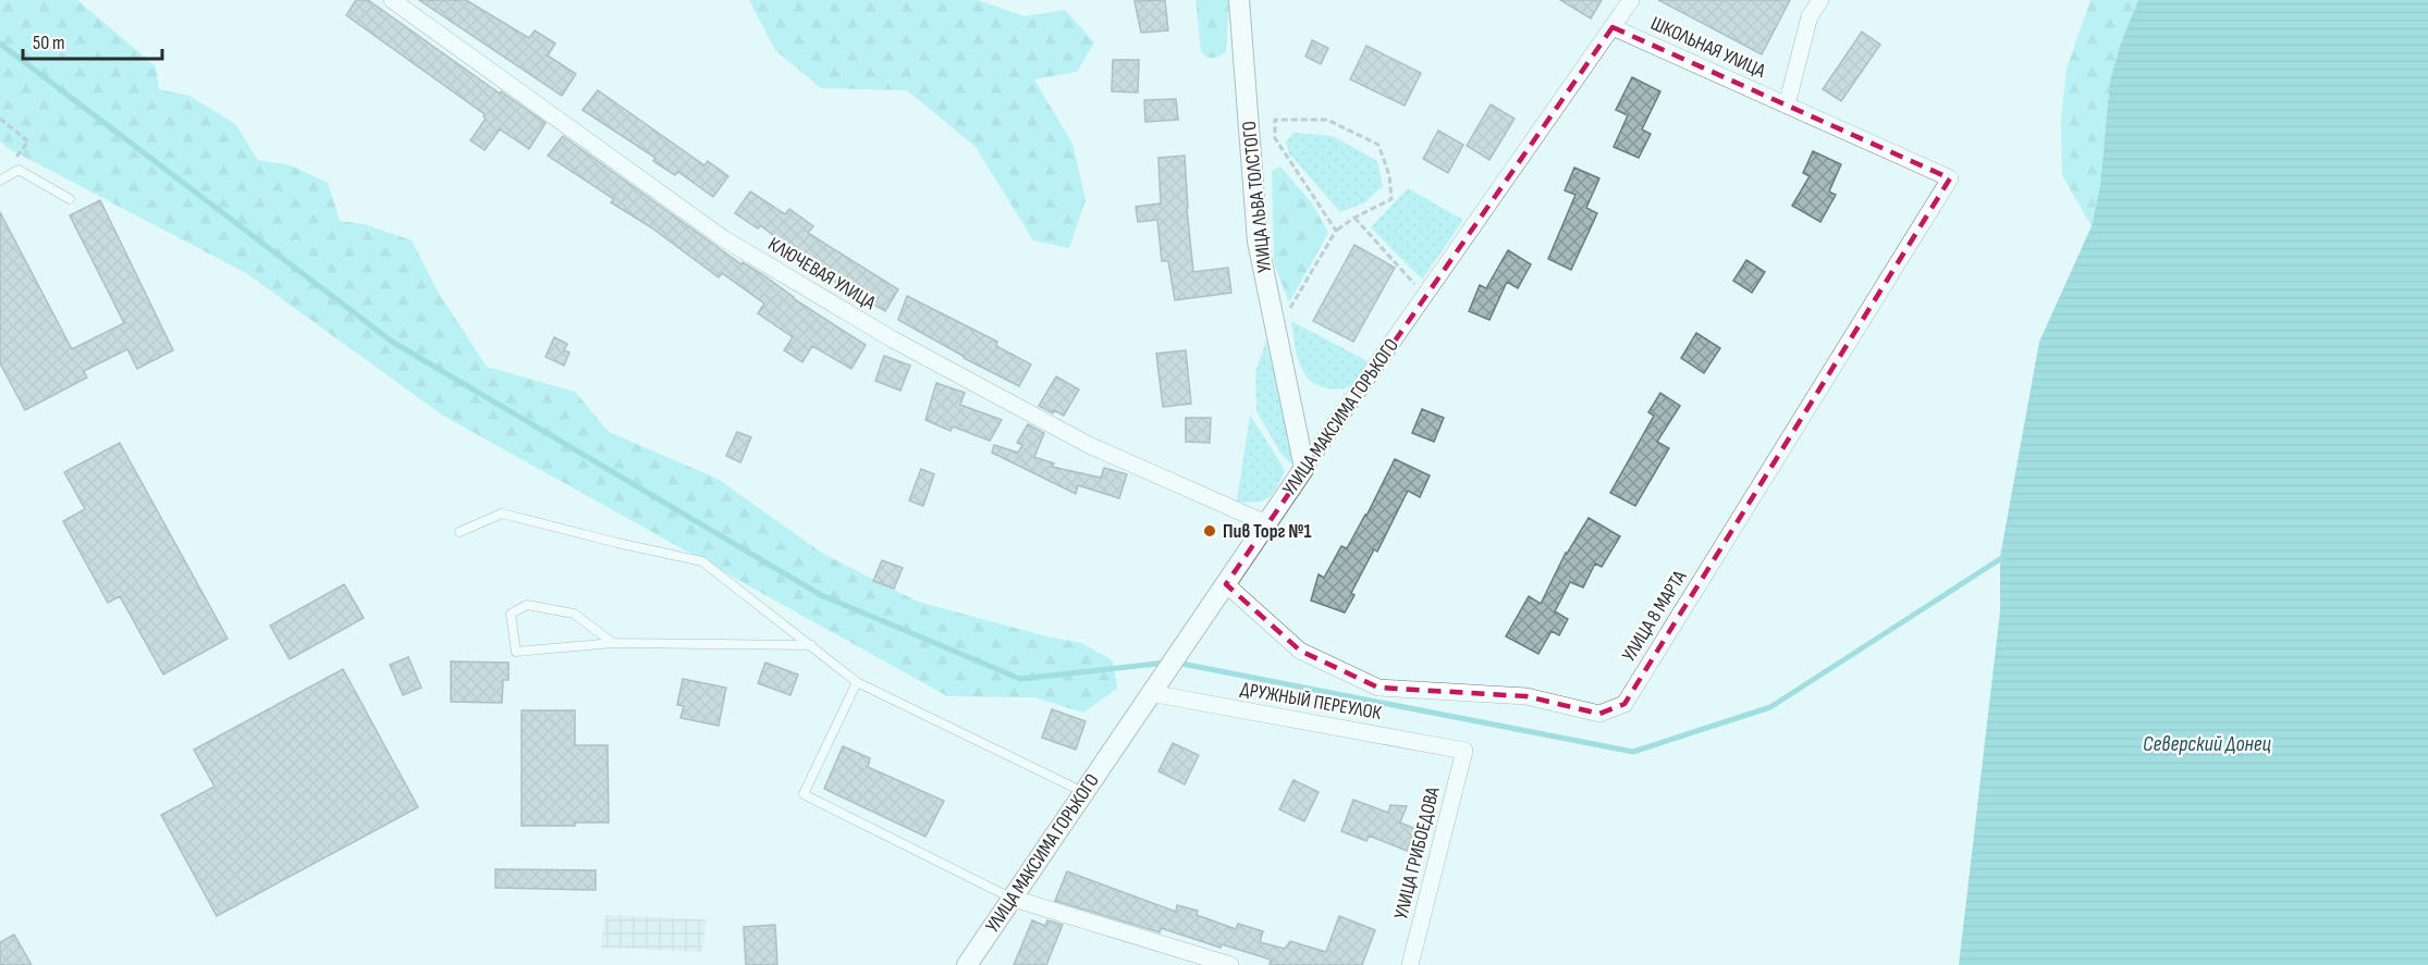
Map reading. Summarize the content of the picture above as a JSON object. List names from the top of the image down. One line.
{"streets":{"street":["ШКОЛЬНАЯ УЛИЦА","УЛИЦА ЛЬВА ТОЛСТОГО","КЛЮЧЕВАЯ УЛИЦА","УЛИЦА МАКСИМА ГОРЬКОГО","УЛИЦА 8 МАРТА","ДРУЖНЫЙ ПЕРЕУЛОК","УЛИЦА ГРИБОЕДОВА"]},"crossings":[["ШКОЛЬНАЯ УЛИЦА","УЛИЦА МАКСИМА ГОРЬКОГО"],["ШКОЛЬНАЯ УЛИЦА","УЛИЦА 8 МАРТА"],["УЛИЦА ЛЬВА ТОЛСТОГО","УЛИЦА МАКСИМА ГОРЬКОГО"],["КЛЮЧЕВАЯ УЛИЦА","УЛИЦА МАКСИМА ГОРЬКОГО"],["УЛИЦА МАКСИМА ГОРЬКОГО","УЛИЦА 8 МАРТА"],["УЛИЦА МАКСИМА ГОРЬКОГО","ДРУЖНЫЙ ПЕРЕУЛОК"],["ДРУЖНЫЙ ПЕРЕУЛОК","УЛИЦА ГРИБОЕДОВА"]],"water":["Северский Донец"],"places":["Пив Торг №1"],"scale_bar":"50 m"}
